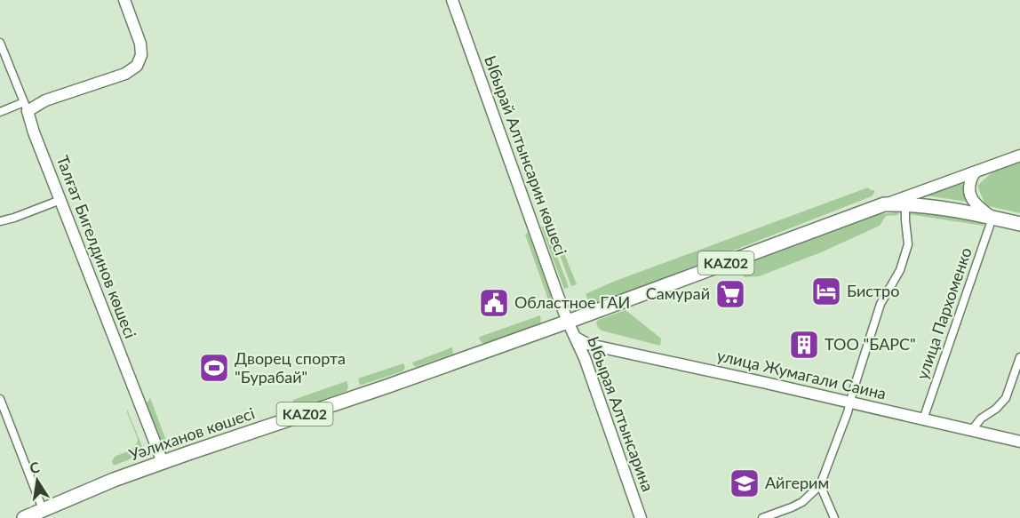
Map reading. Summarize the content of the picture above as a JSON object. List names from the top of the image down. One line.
{"streets":{"highway":["KАZ02","Уәлиханов көшесі"],"street":["Ыбырай Алтынсарин көшесі","Талғат Бигелдинов көшесі","улица Пархоменко","улица Жумагали Саина","Ыбырая Алтынсарина"]},"crossings":[["Ыбырай Алтынсарин көшесі","Ыбырая Алтынсарина"],["Ыбырай Алтынсарин көшесі","Уәлиханов көшесі"],["Талғат Бигелдинов көшесі","Уәлиханов көшесі"],["KАZ02","Уәлиханов көшесі"],["улица Пархоменко","улица Жумагали Саина"],["улица Пархоменко","Уәлиханов көшесі"],["улица Жумагали Саина","Ыбырая Алтынсарина"],["Ыбырая Алтынсарина","Уәлиханов көшесі"]],"places":{"hotel":["Бистро"],"supermarket":["Самурай"],"public building":["Областное ГАИ"],"building":["ТОО \"БАРС\""],"sports":["Дворец спорта \"Бурабай\""],"school or university":["Айгерим"]},"north":"top"}
